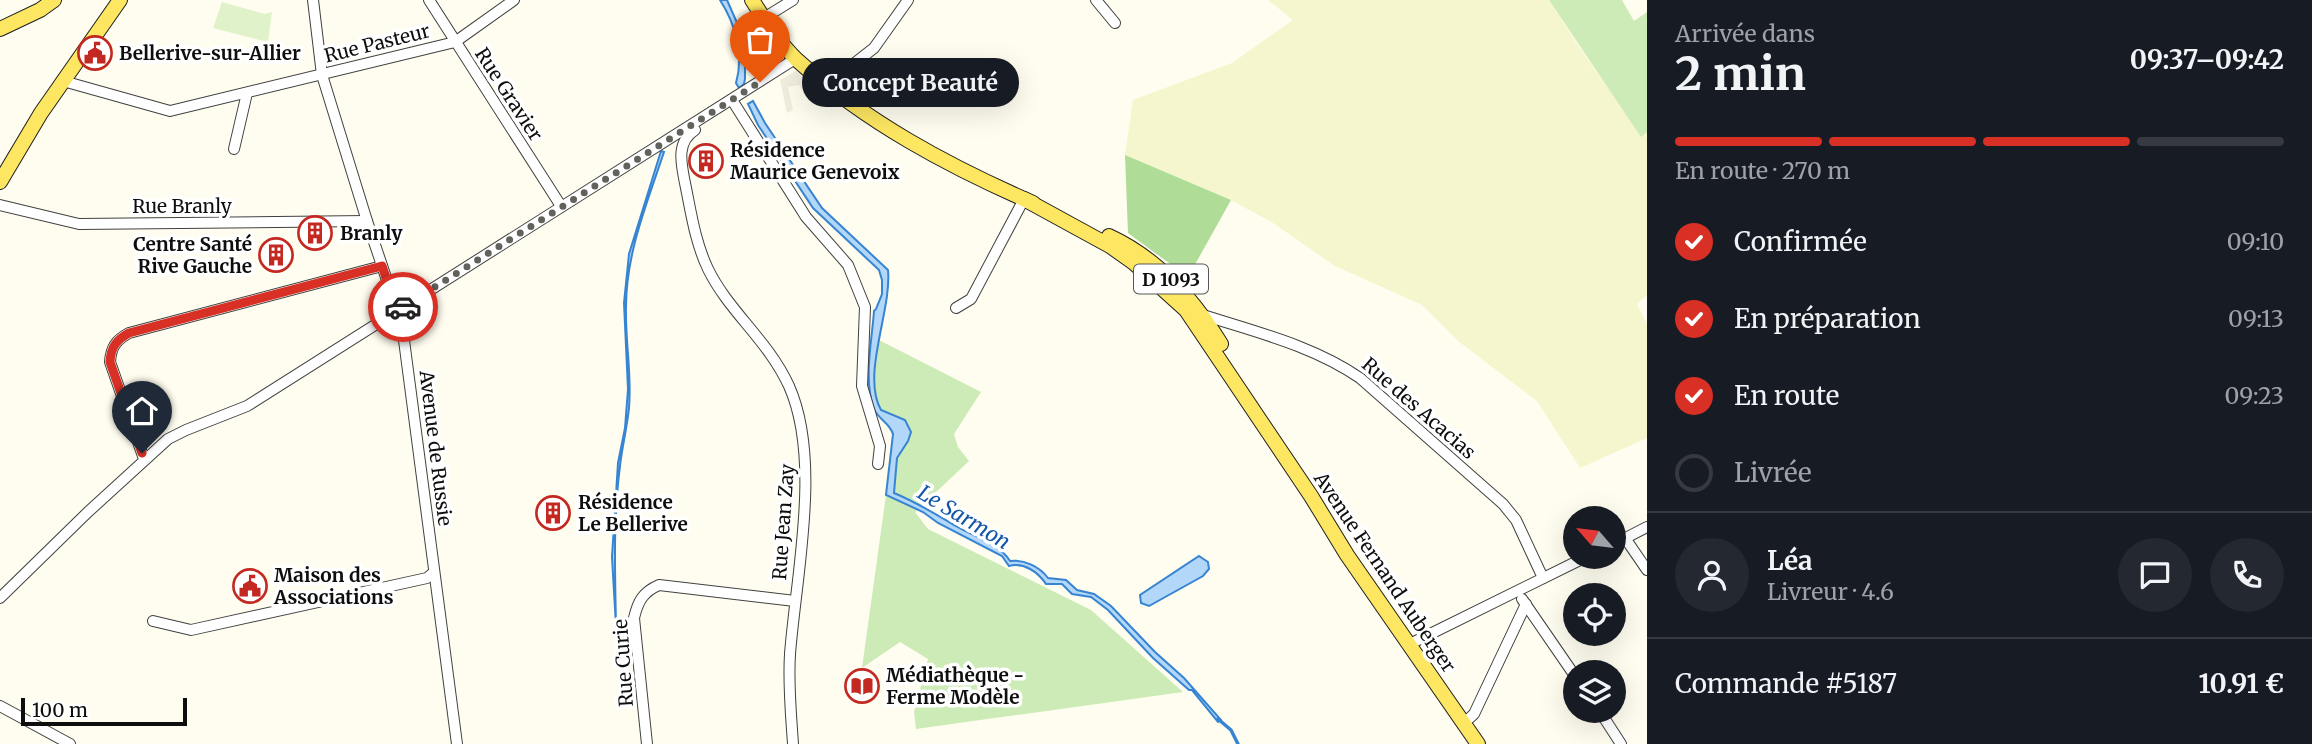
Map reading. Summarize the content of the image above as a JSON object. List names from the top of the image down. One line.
{"streets":{"main road":["D 1093","Avenue Fernand Auberger"],"street":["Rue Pasteur","Rue Gravier","Rue Branly","Rue des Acacias","Avenue de Russie","Rue Jean Zay","Rue Curie"]},"crossings":[["Rue Pasteur","Rue Gravier"],["Rue Pasteur","Avenue de Russie"],["Rue Branly","Avenue de Russie"],["D 1093","Avenue Fernand Auberger"],["Rue des Acacias","Avenue Fernand Auberger"],["Rue Jean Zay","Rue Curie"]],"water":["Le Sarmon"],"places":{"public building":["Bellerive-sur-Allier","Maison des Associations"],"other":["Concept Beauté"],"building":["Résidence Maurice Genevoix","Branly","Centre Santé Rive Gauche","Résidence Le Bellerive"],"library":["Médiathèque - Ferme Modèle"]},"scale_bar":"100 m","north":"top left","page":{"heading":["2 min","Arrivée dans","09:37–09:42"],"panel":["Léa","Livreur · 4.6","Commande #5187","10.91 €"],"bubble":"Concept Beauté","bar":"En route · 270 m","list":[["Confirmée","09:10"],["En préparation","09:13"],["En route","09:23"],"Livrée"],"scale":"100 m"}}
